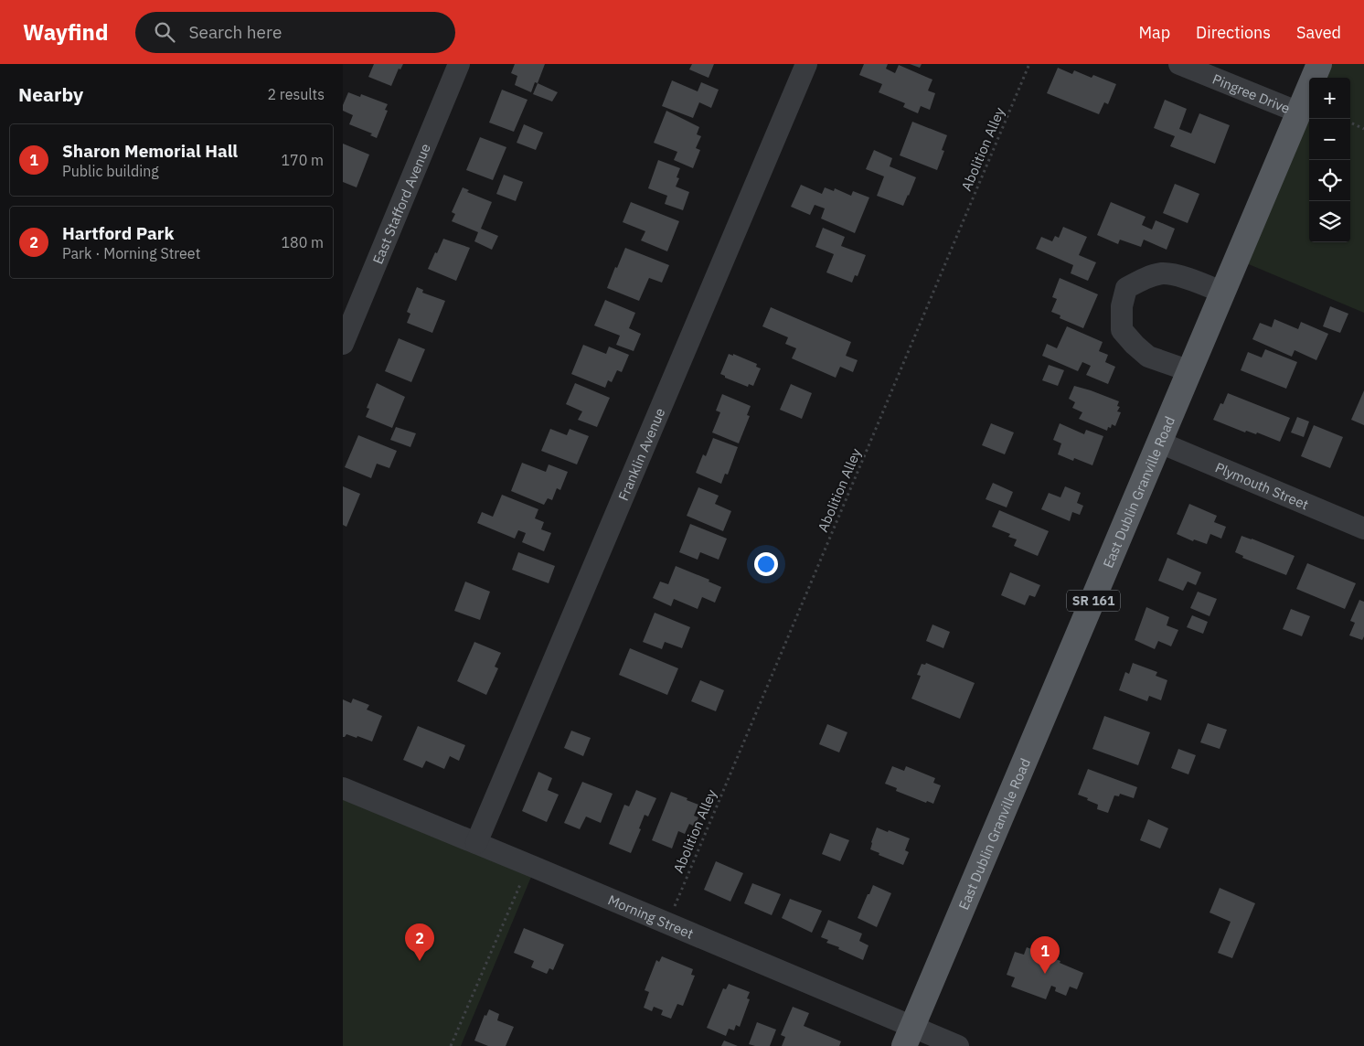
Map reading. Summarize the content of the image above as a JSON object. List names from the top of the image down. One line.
{"streets":{"main road":["East Dublin Granville Road","SR 161"],"street":["Pingree Drive","East Stafford Avenue","Franklin Avenue","Plymouth Street","Morning Street"],"path":["Abolition Alley"]},"crossings":[["Pingree Drive","East Dublin Granville Road"],["Abolition Alley","Morning Street"],["Franklin Avenue","Morning Street"],["Plymouth Street","East Dublin Granville Road"],["East Dublin Granville Road","Morning Street"]],"page":{"header":"Wayfind","search":"Search here","nav":["Map","Directions","Saved"],"heading":["Nearby","2 results"],"map_buttons":["+","−"],"list":[{"mark":"1","name":"Sharon Memorial Hall","note":"Public building","value":"170 m"},{"mark":"2","name":"Hartford Park","note":"Park · Morning Street","value":"180 m"}],"pins":["2","1"]}}
